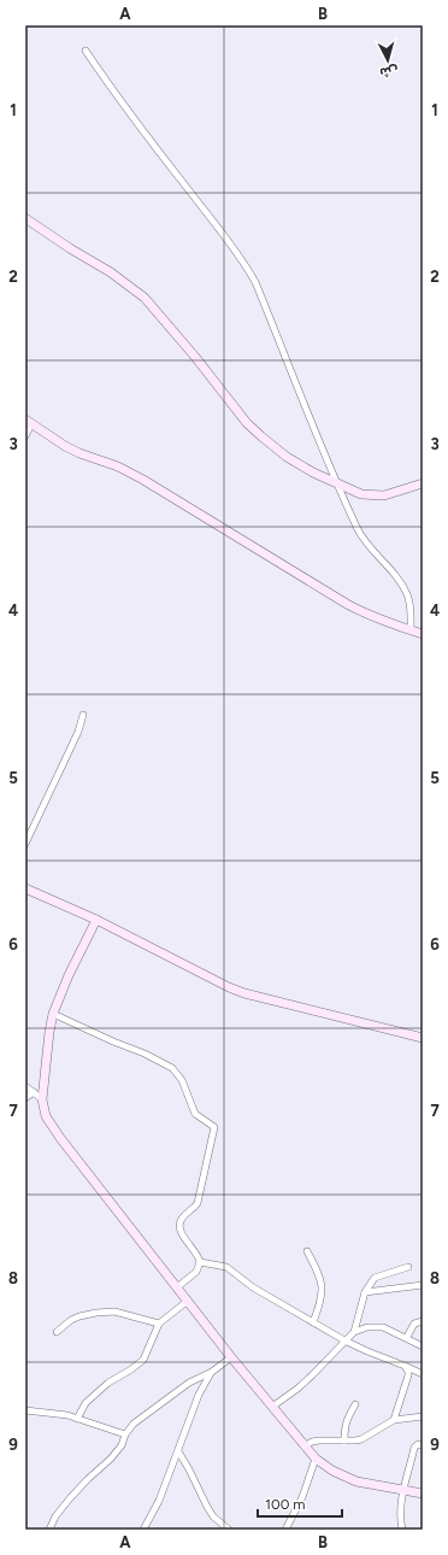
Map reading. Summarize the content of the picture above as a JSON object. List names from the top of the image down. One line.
{"scale_bar":"100 m","north":"bottom","grid":{"columns":["A","B"],"rows":["1","2","3","4","5","6","7","8","9"]}}
